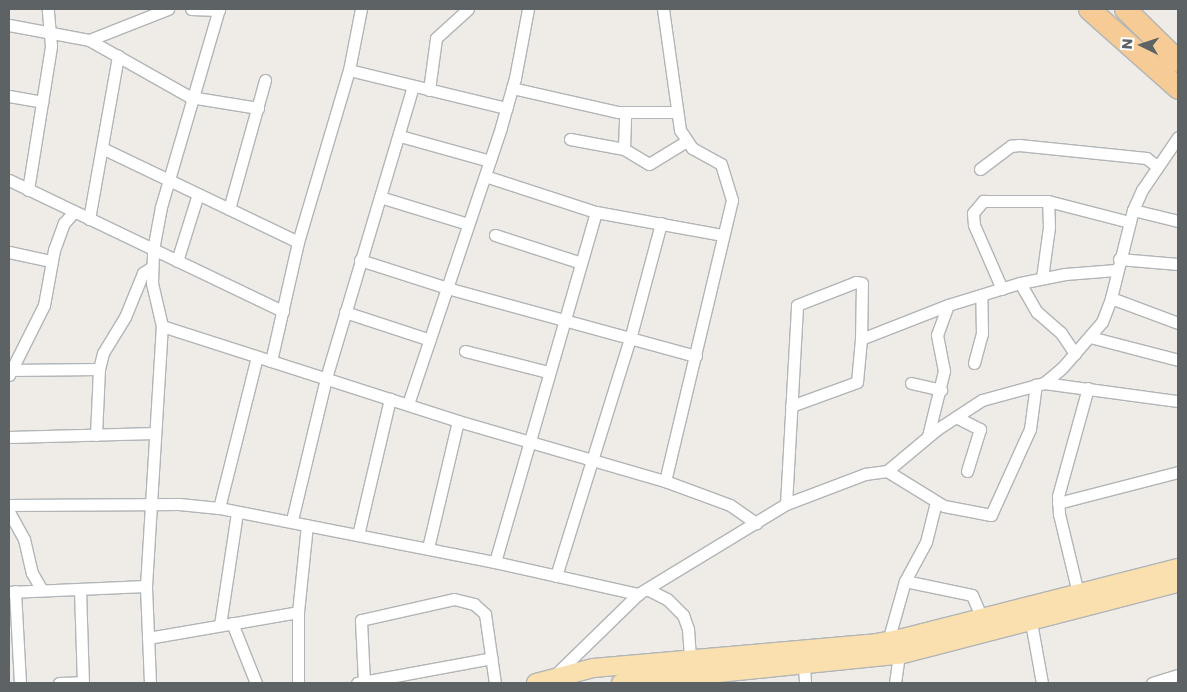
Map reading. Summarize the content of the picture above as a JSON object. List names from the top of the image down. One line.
{"north":"left"}
